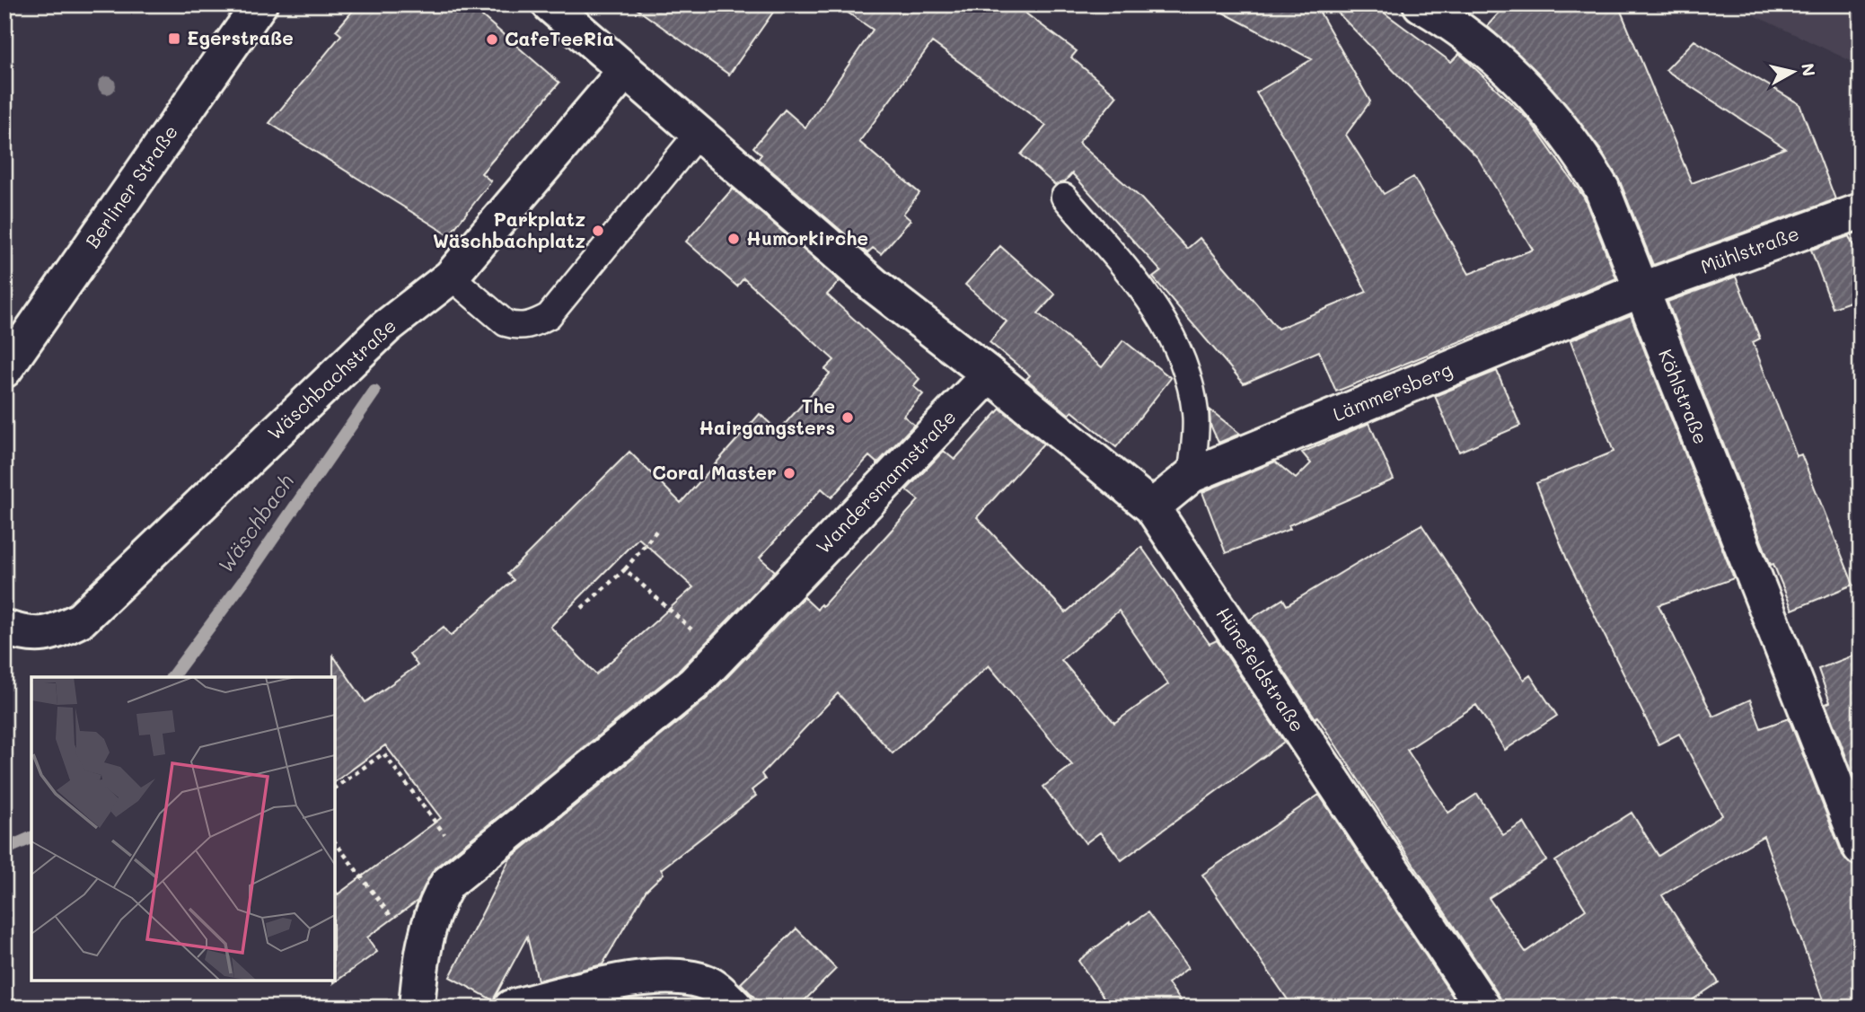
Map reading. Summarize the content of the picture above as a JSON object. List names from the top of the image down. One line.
{"streets":{"street":["Berliner Straße","Mühlstraße","Wäschbachstraße","Lämmersberg","Köhlstraße","Wandersmannstraße","Hünefeldstraße"]},"crossings":[["Mühlstraße","Lämmersberg"],["Mühlstraße","Köhlstraße"],["Lämmersberg","Köhlstraße"],["Lämmersberg","Hünefeldstraße"],["Wandersmannstraße","Hünefeldstraße"]],"water":["Wäschbach"],"places":{"transit":["Egerstraße"],"other":["CafeTeeRia","Parkplatz Wäschbachplatz","Humorkirche","The Hairgangsters","Coral Master"]},"north":"right"}
